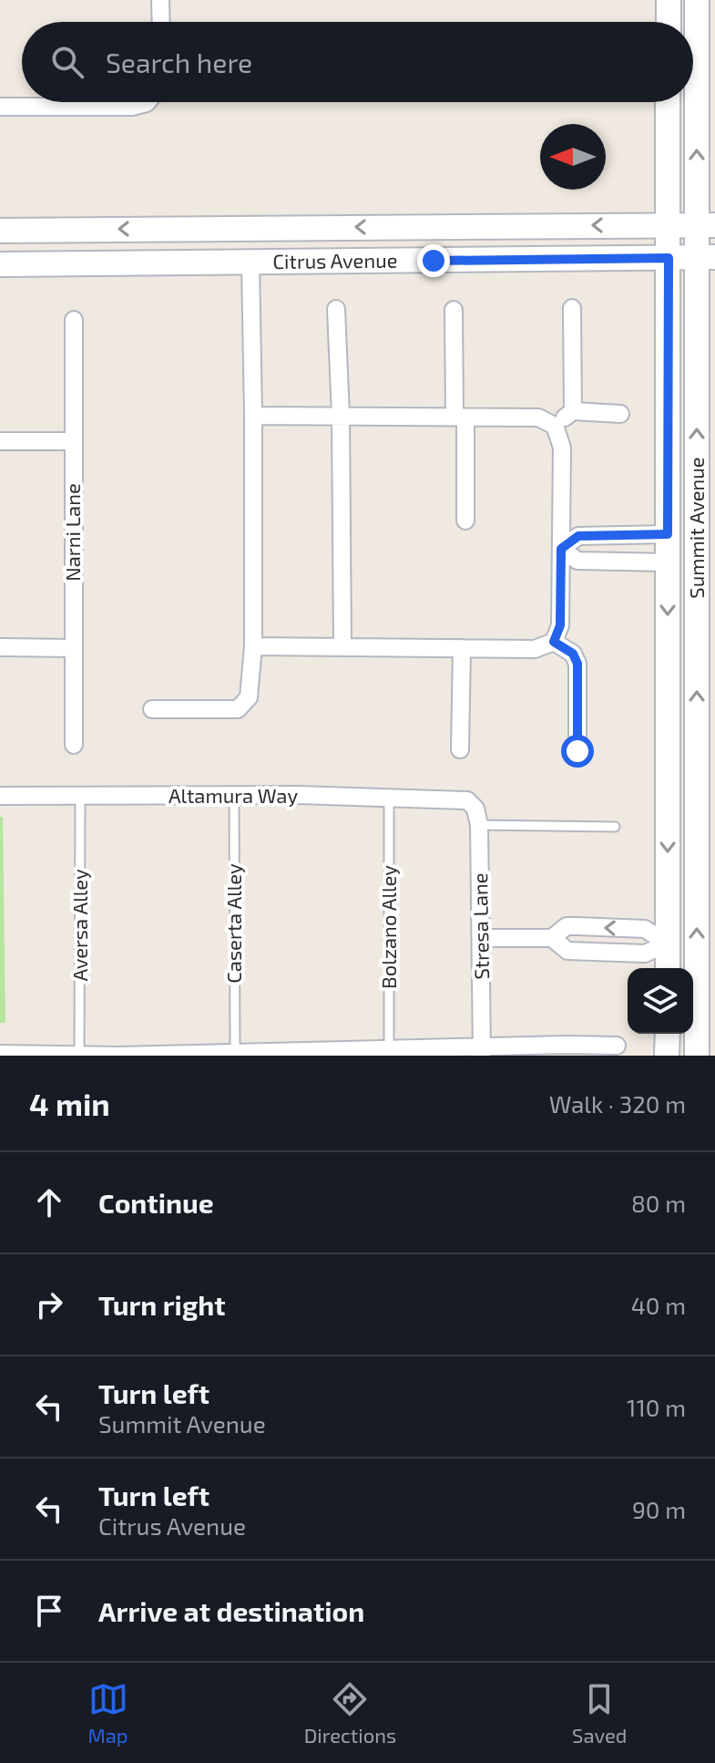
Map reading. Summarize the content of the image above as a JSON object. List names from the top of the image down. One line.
{"streets":{"main road":["Citrus Avenue","Summit Avenue"],"street":["Narni Lane","Altamura Way","Stresa Lane"],"lane":["Caserta Alley","Aversa Alley","Bolzano Alley"]},"crossings":[["Citrus Avenue","Summit Avenue"],["Altamura Way","Caserta Alley"],["Altamura Way","Aversa Alley"],["Altamura Way","Stresa Lane"],["Altamura Way","Bolzano Alley"]],"north":"left","page":{"search":"Search here","heading":["4 min","Walk · 320 m"],"list":[["Continue","80 m"],["Turn right","40 m"],["Turn left","Summit Avenue","110 m"],["Turn left","Citrus Avenue","90 m"],"Arrive at destination"],"nav":["Map","Directions","Saved"]}}
